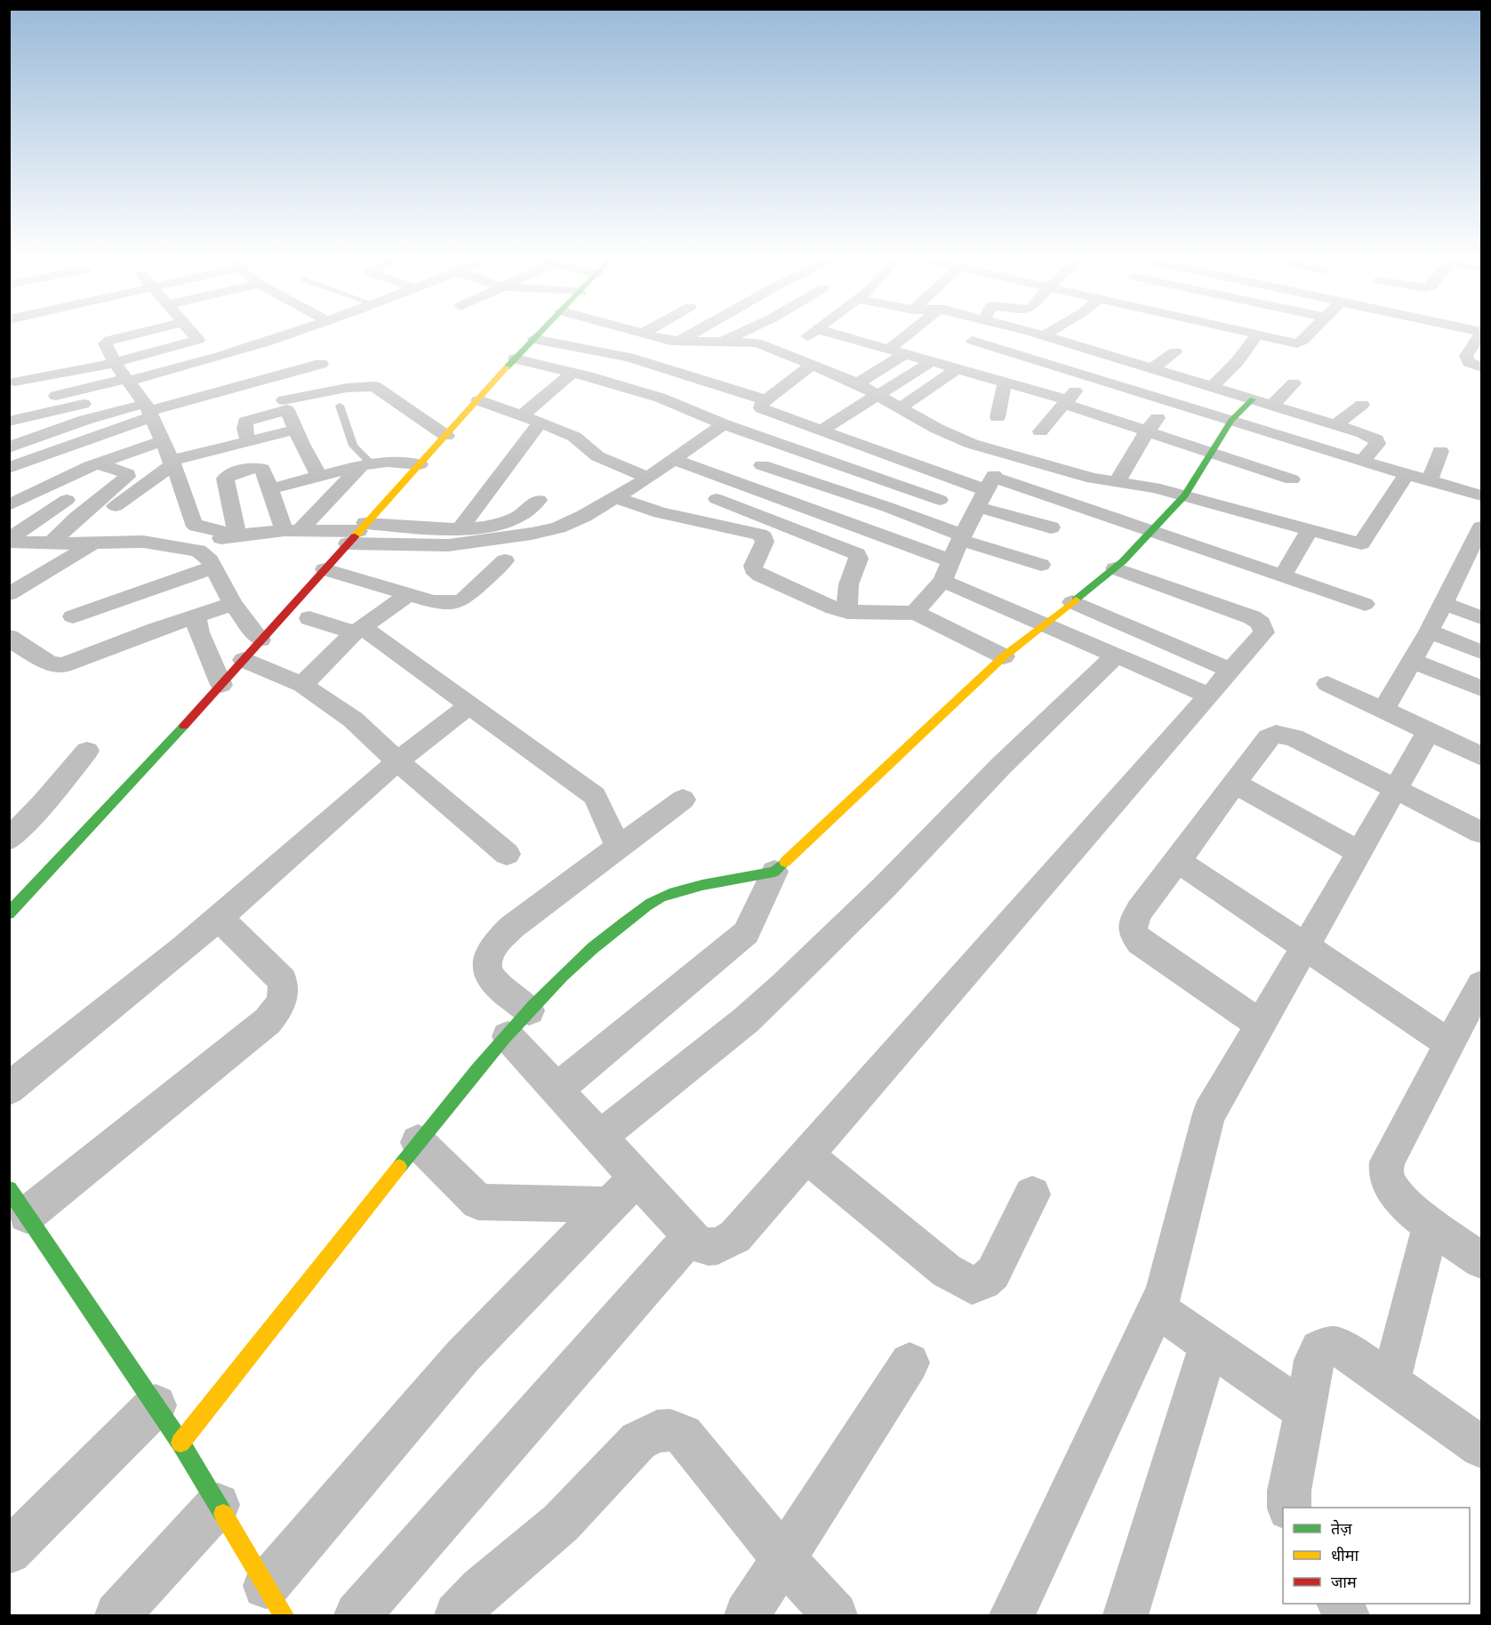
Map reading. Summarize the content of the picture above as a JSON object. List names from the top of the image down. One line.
{"legend":["तेज़","धीमा","जाम"]}
